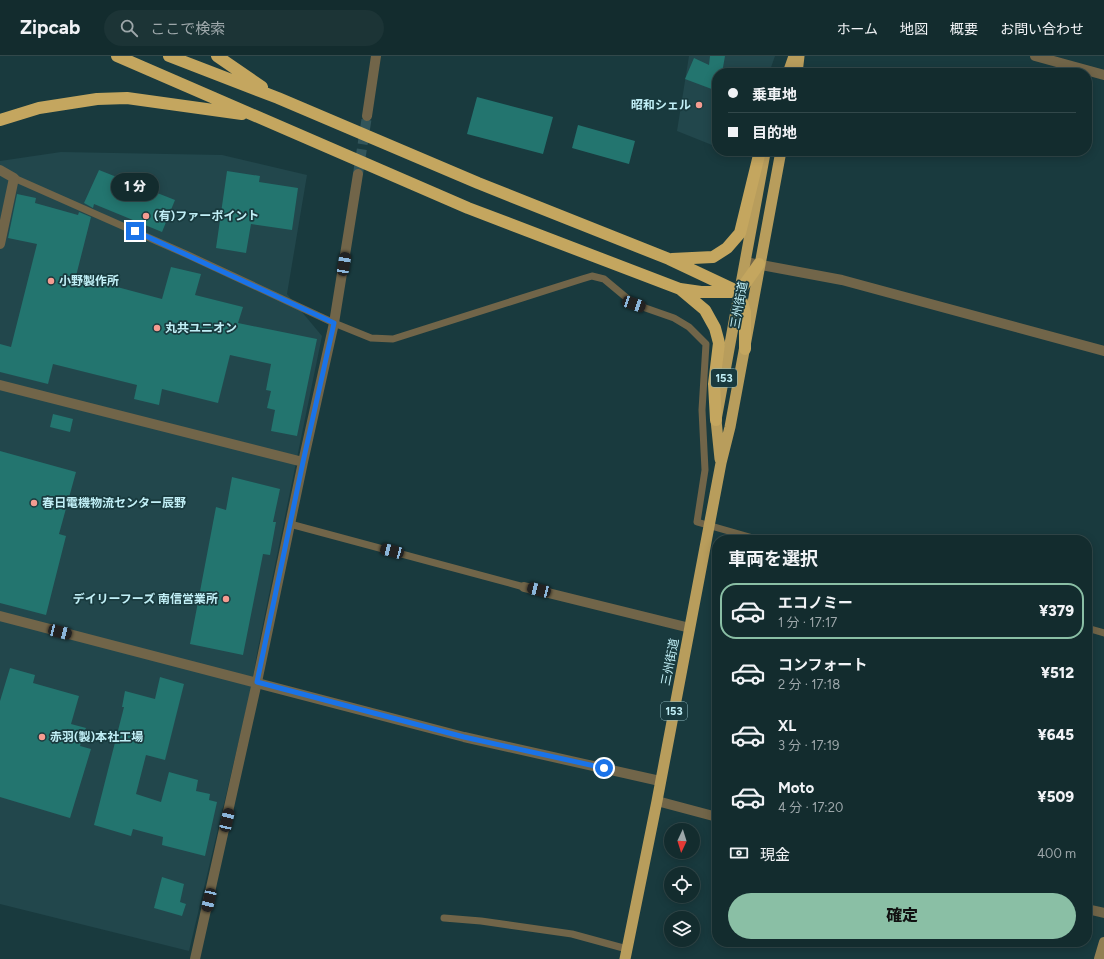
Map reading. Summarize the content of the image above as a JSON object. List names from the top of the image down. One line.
{"streets":{"highway":["三州街道","153"]},"places":["昭和シェル","(有)ファーポイント","小野製作所","丸共ユニオン","春日電機物流センター辰野","デイリーフーズ 南信営業所","赤羽(製)本社工場"],"north":"bottom","page":{"header":"Zipcab","search":"ここで検索","nav":["ホーム","地図","概要","お問い合わせ"],"banner":["乗車地","目的地"],"bubble":"1 分","heading":"車両を選択","list":[{"name":"エコノミー","note":"1 分 · 17:17","value":"¥379"},{"name":"コンフォート","note":"2 分 · 17:18","value":"¥512"},{"name":"XL","note":"3 分 · 17:19","value":"¥645"},{"name":"Moto","note":"4 分 · 17:20","value":"¥509"}],"pay":["現金","400 m"],"buttons":"確定"}}
